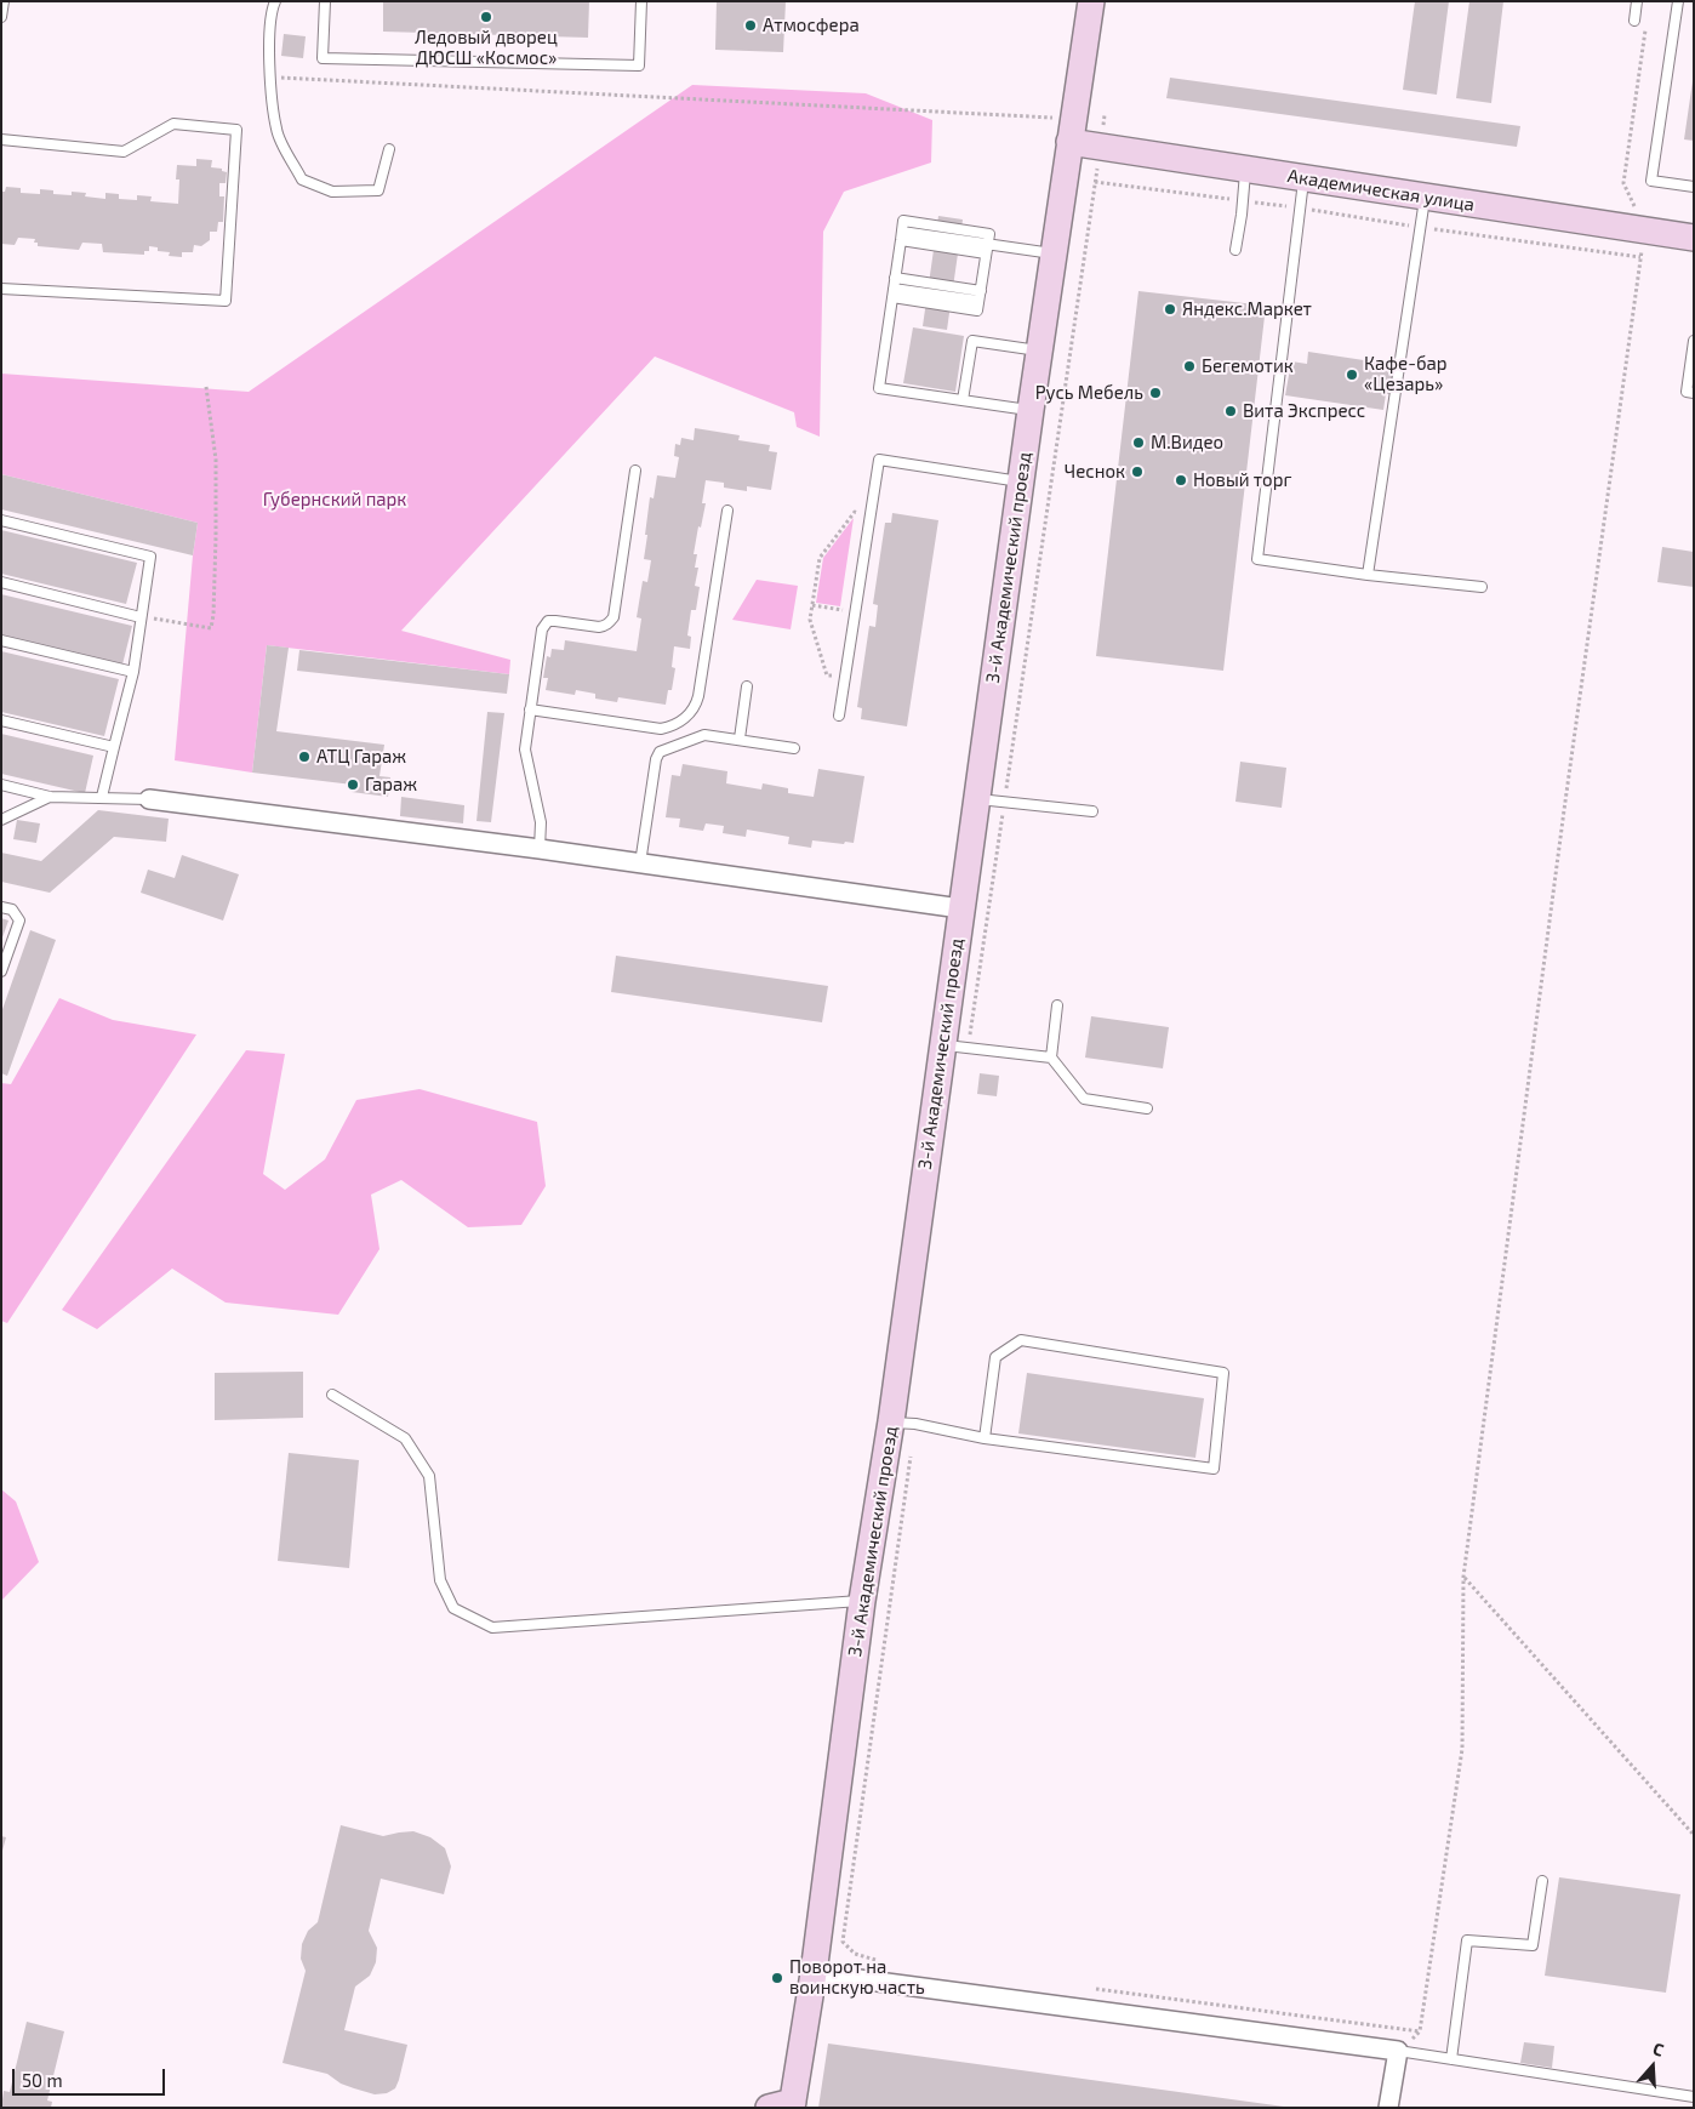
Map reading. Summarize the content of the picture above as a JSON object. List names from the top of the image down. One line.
{"streets":{"street":["Академическая улица","3-й Академический проезд"]},"crossings":[["Академическая улица","3-й Академический проезд"]],"parks":["Губернский парк"],"places":["Ледовый дворец ДЮСШ «Космос»","Атмосфера","Яндекс.Маркет","Бегемотик","Кафе-бар «Цезарь»","Русь Мебель","Вита Экспресс","М.Видео","Чеснок","Новый торг","АТЦ Гараж","Гараж","Поворот на воинскую часть"],"scale_bar":"50 m","north":"top"}
